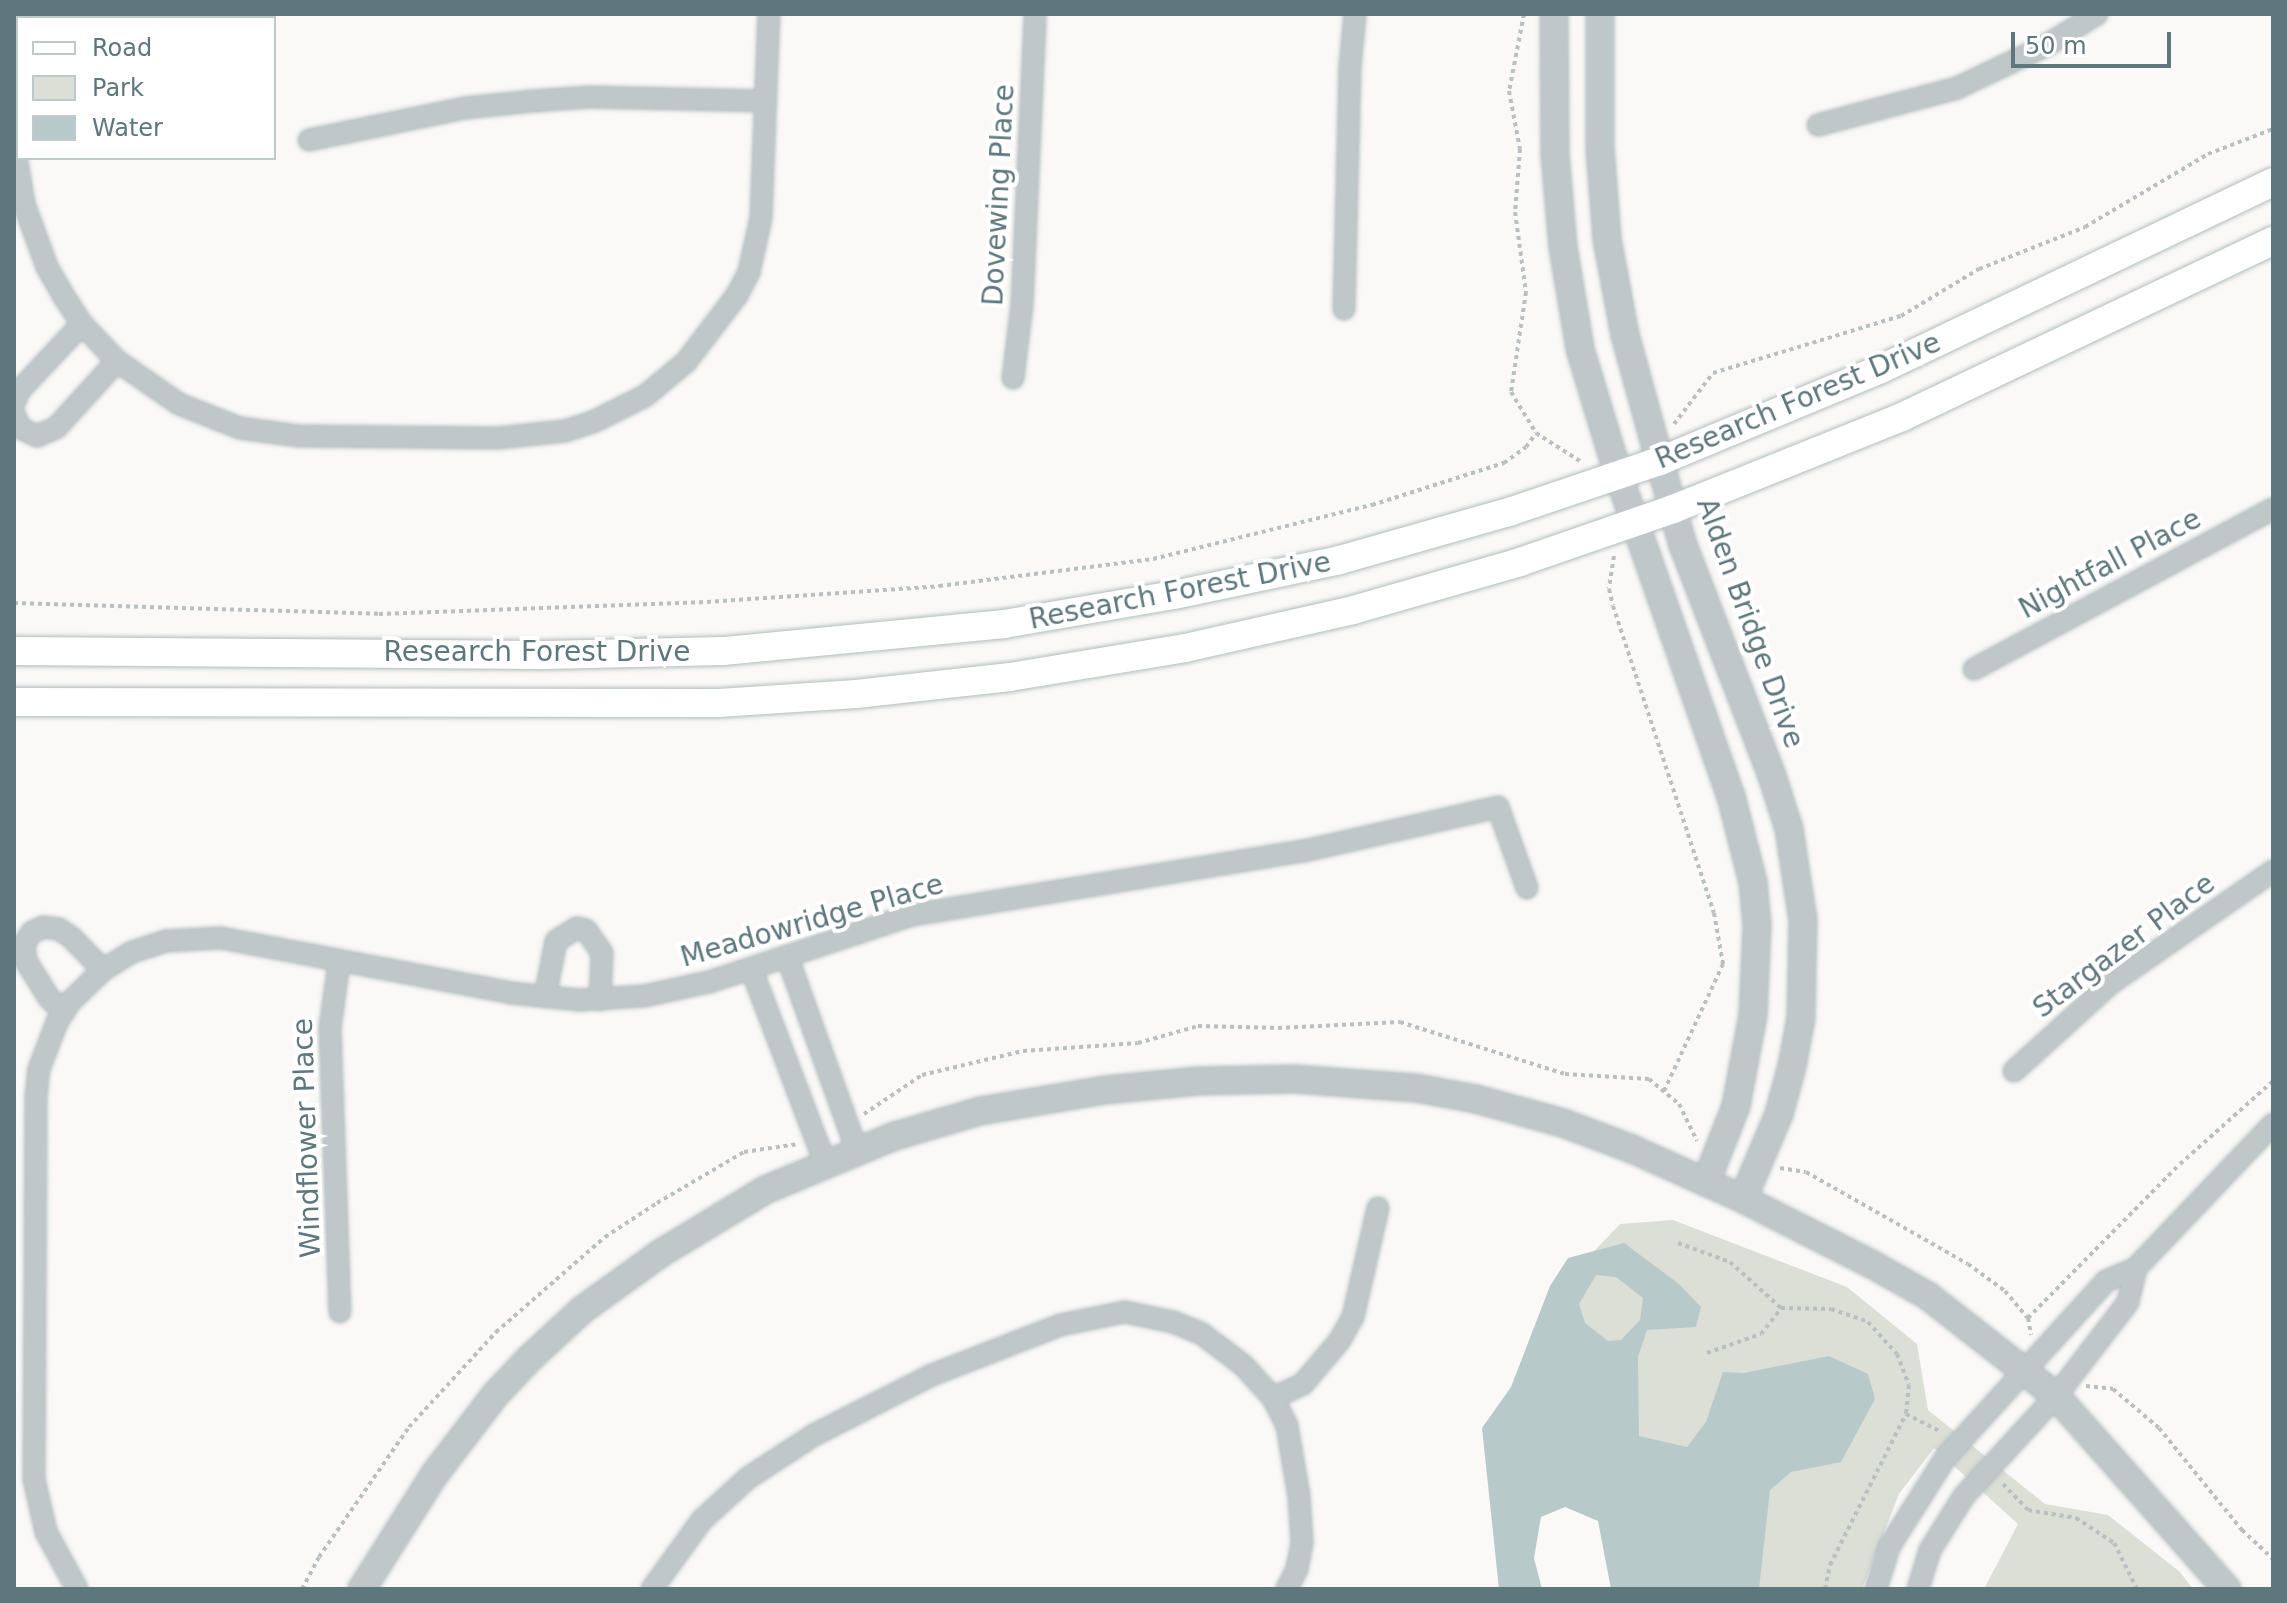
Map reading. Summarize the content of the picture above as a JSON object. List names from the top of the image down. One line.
{"streets":{"main road":["Research Forest Drive"],"street":["Dovewing Place","Nightfall Place","Alden Bridge Drive","Meadowridge Place","Stargazer Place","Windflower Place"]},"crossings":[["Research Forest Drive","Alden Bridge Drive"],["Meadowridge Place","Windflower Place"]],"legend":["Road","Park","Water"],"scale_bar":"50 m"}
